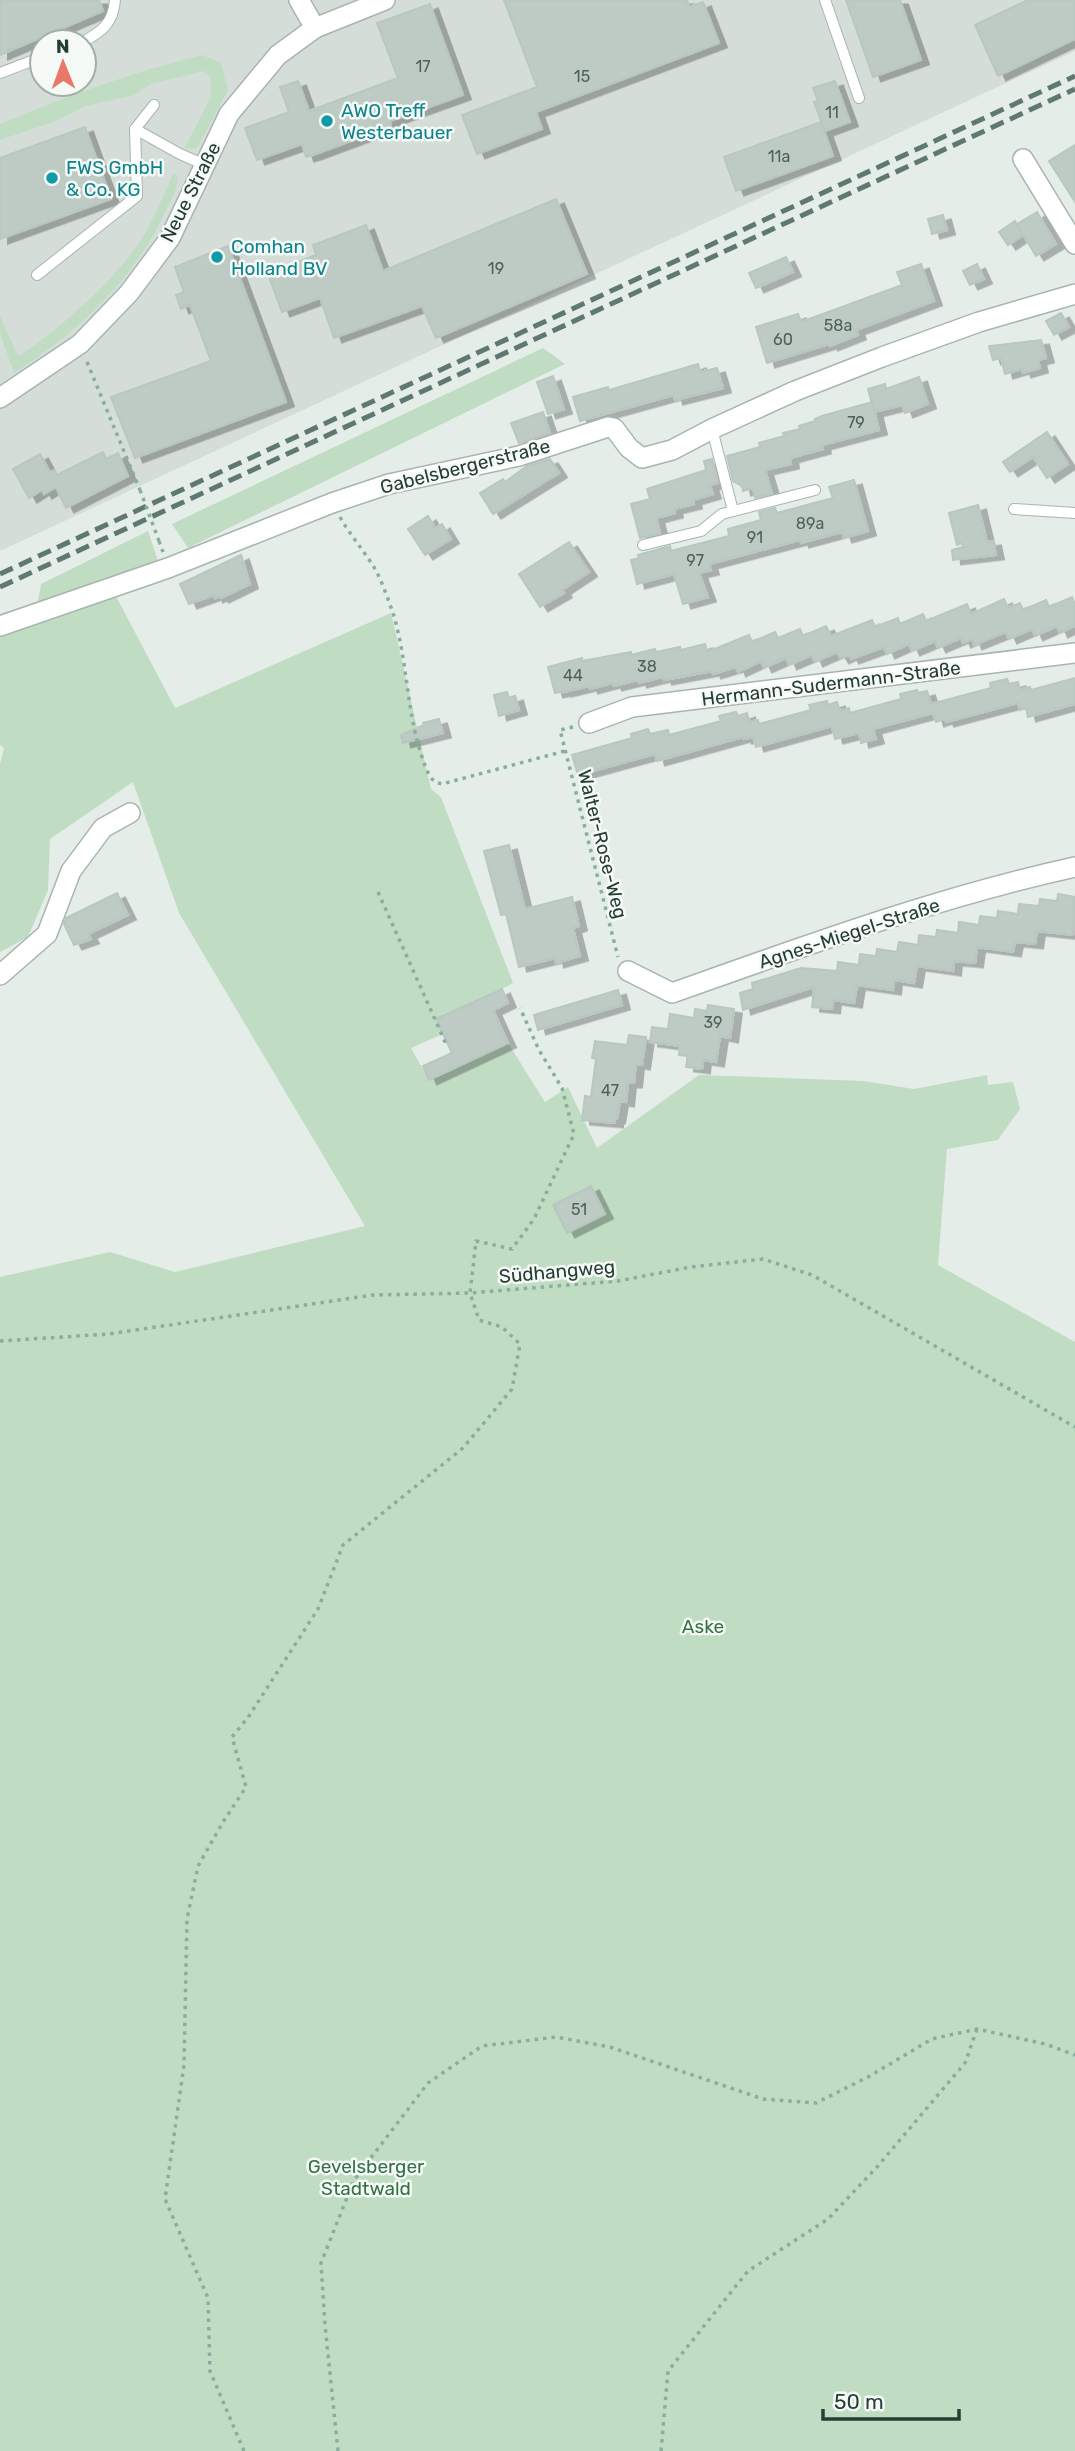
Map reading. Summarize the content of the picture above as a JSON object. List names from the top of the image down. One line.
{"streets":{"street":["Neue Straße","Gabelsbergerstraße","Hermann-Sudermann-Straße","Agnes-Miegel-Straße"],"path":["Walter-Rose-Weg","Südhangweg"]},"crossings":[["Walter-Rose-Weg","Agnes-Miegel-Straße"]],"parks":["Aske","Gevelsberger Stadtwald"],"places":["AWO Treff Westerbauer","FWS GmbH & Co. KG","Comhan Holland BV"],"house_numbers":["17","15","11","11a","19","58a","60","79","89a","91","97","38","44","39","47","51"],"scale_bar":"50 m","north":"top"}
